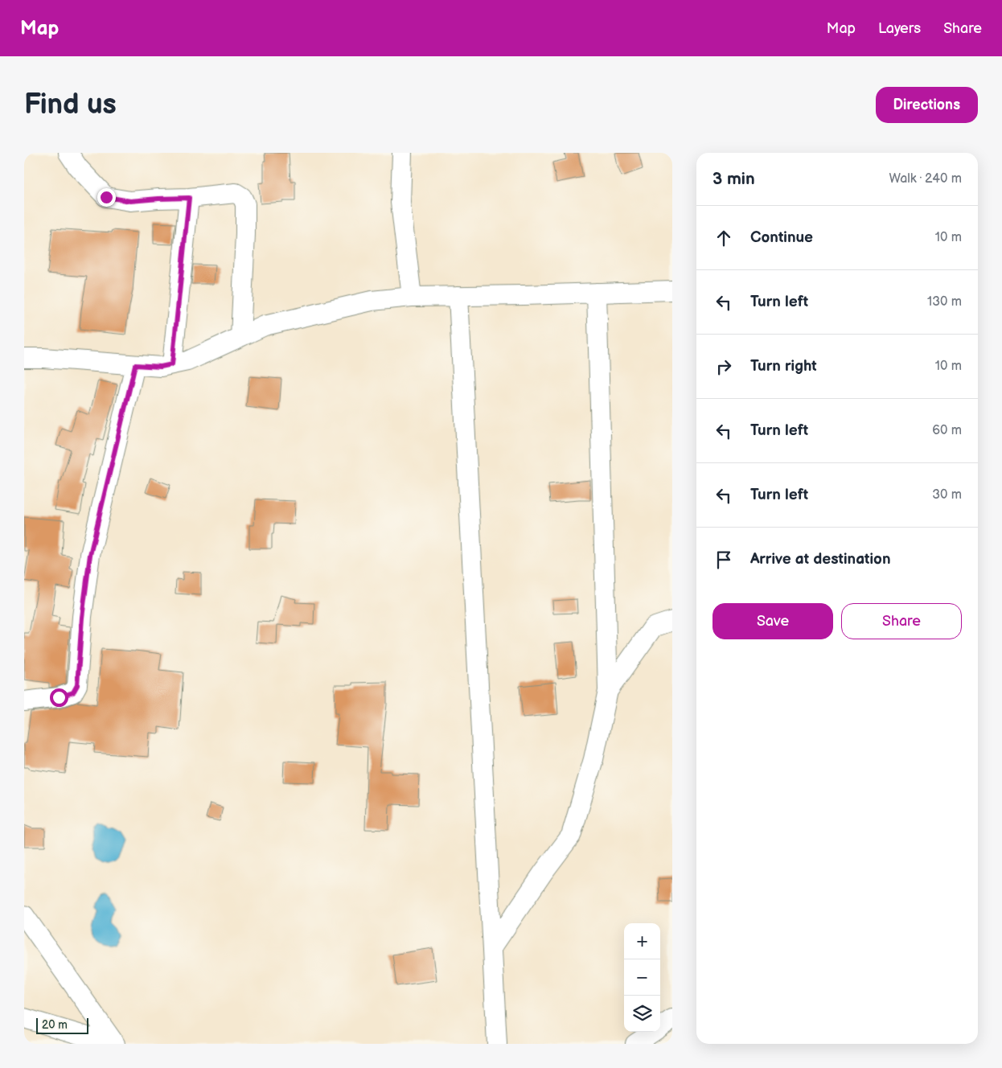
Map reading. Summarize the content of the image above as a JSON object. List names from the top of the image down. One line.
{"scale_bar":"20 m","page":{"header":"Map","nav":["Map","Layers","Share"],"buttons":["Directions",["Save","Share"]],"title":"Find us","heading":["3 min","Walk · 240 m"],"list":[["Continue","10 m"],["Turn left","130 m"],["Turn right","10 m"],["Turn left","60 m"],["Turn left","30 m"],"Arrive at destination"],"map_buttons":["+","−"],"scale":"20 m"}}
